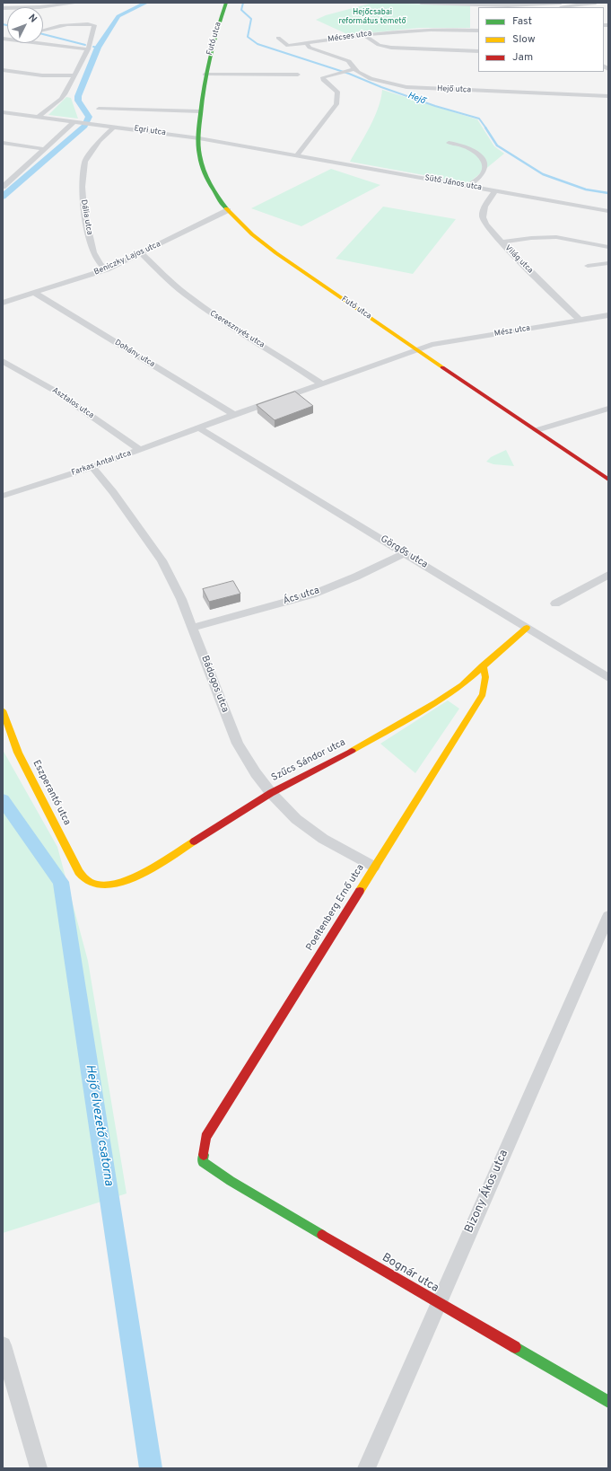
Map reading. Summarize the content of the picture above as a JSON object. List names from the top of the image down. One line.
{"streets":{"main road":["Futó utca","Szűcs Sándor utca","Eszperantó utca","Poeltenberg Ernő utca","Bognár utca"],"street":["Mécses utca","Hejő utca","Egri utca","Sütő János utca","Dália utca","Beniczky Lajos utca","Világ utca","Cseresznyés utca","Mész utca","Dohány utca","Asztalos utca","Farkas Antal utca","Görgős utca","Ács utca","Bádogos utca","Bizony Ákos utca"]},"crossings":[["Mécses utca","Hejő utca"],["Futó utca","Egri utca"],["Futó utca","Beniczky Lajos utca"],["Futó utca","Mész utca"],["Egri utca","Sütő János utca"],["Egri utca","Dália utca"],["Sütő János utca","Világ utca"],["Dália utca","Beniczky Lajos utca"],["Beniczky Lajos utca","Cseresznyés utca"],["Beniczky Lajos utca","Dohány utca"],["Világ utca","Mész utca"],["Cseresznyés utca","Mész utca"],["Cseresznyés utca","Farkas Antal utca"],["Mész utca","Farkas Antal utca"],["Dohány utca","Farkas Antal utca"],["Asztalos utca","Farkas Antal utca"],["Farkas Antal utca","Görgős utca"],["Farkas Antal utca","Bádogos utca"],["Görgős utca","Ács utca"],["Görgős utca","Szűcs Sándor utca"],["Ács utca","Bádogos utca"],["Bádogos utca","Szűcs Sándor utca"],["Bádogos utca","Poeltenberg Ernő utca"],["Szűcs Sándor utca","Eszperantó utca"],["Szűcs Sándor utca","Poeltenberg Ernő utca"],["Poeltenberg Ernő utca","Bognár utca"],["Bizony Ákos utca","Bognár utca"]],"water":["Hejő","Hejő elvezető csatorna"],"parks":["Hejőcsabai református temető"],"legend":["Fast","Slow","Jam"],"north":"top right"}
